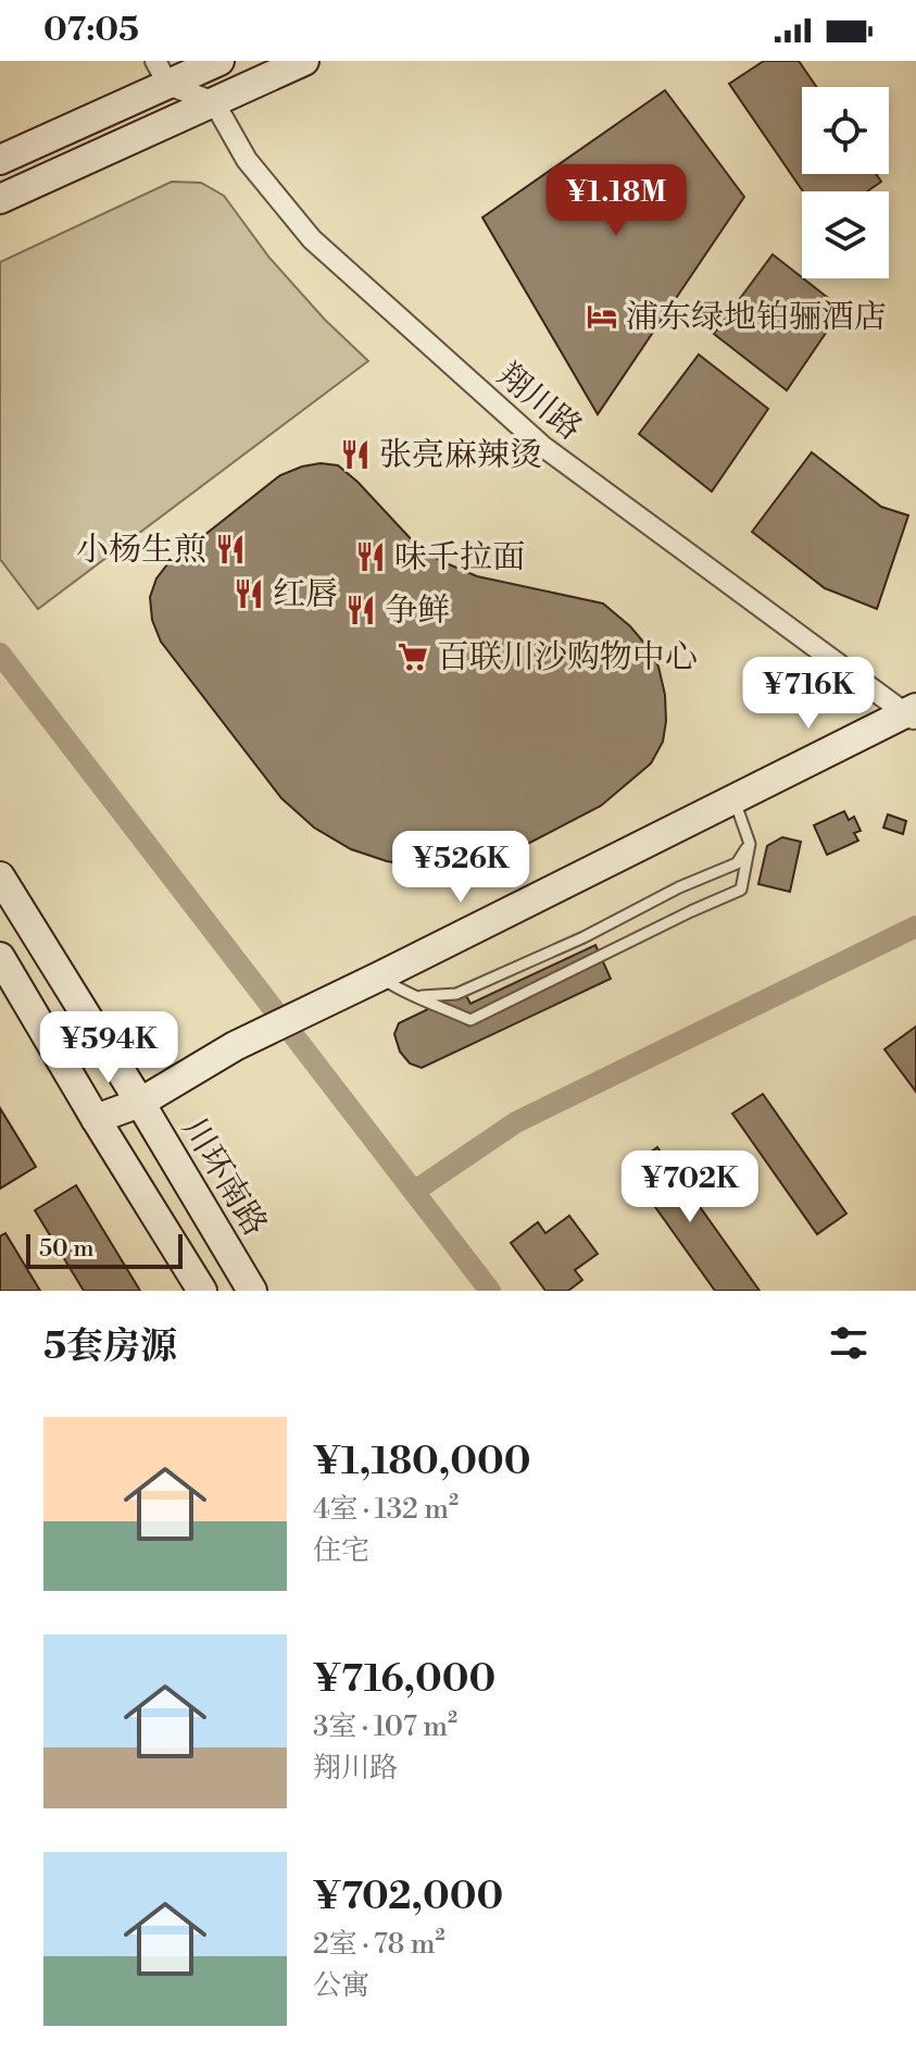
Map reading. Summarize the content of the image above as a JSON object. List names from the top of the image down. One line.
{"streets":{"main road":["川环南路"],"street":["翔川路"]},"places":{"hotel":["浦东绿地铂骊酒店"],"restaurant":["张亮麻辣烫","小杨生煎","味千拉面","红唇","争鲜"],"supermarket":["百联川沙购物中心"]},"scale_bar":"50 m","page":{"status":"07:05","price":["¥1.18M","¥716K","¥526K","¥594K","¥702K"],"scale":"50 m","heading":"5套房源","list":[{"name":"¥1,180,000","note":"4室 · 132 m² · 住宅"},{"name":"¥716,000","note":"3室 · 107 m² · 翔川路"},{"name":"¥702,000","note":"2室 · 78 m² · 公寓"}]}}
